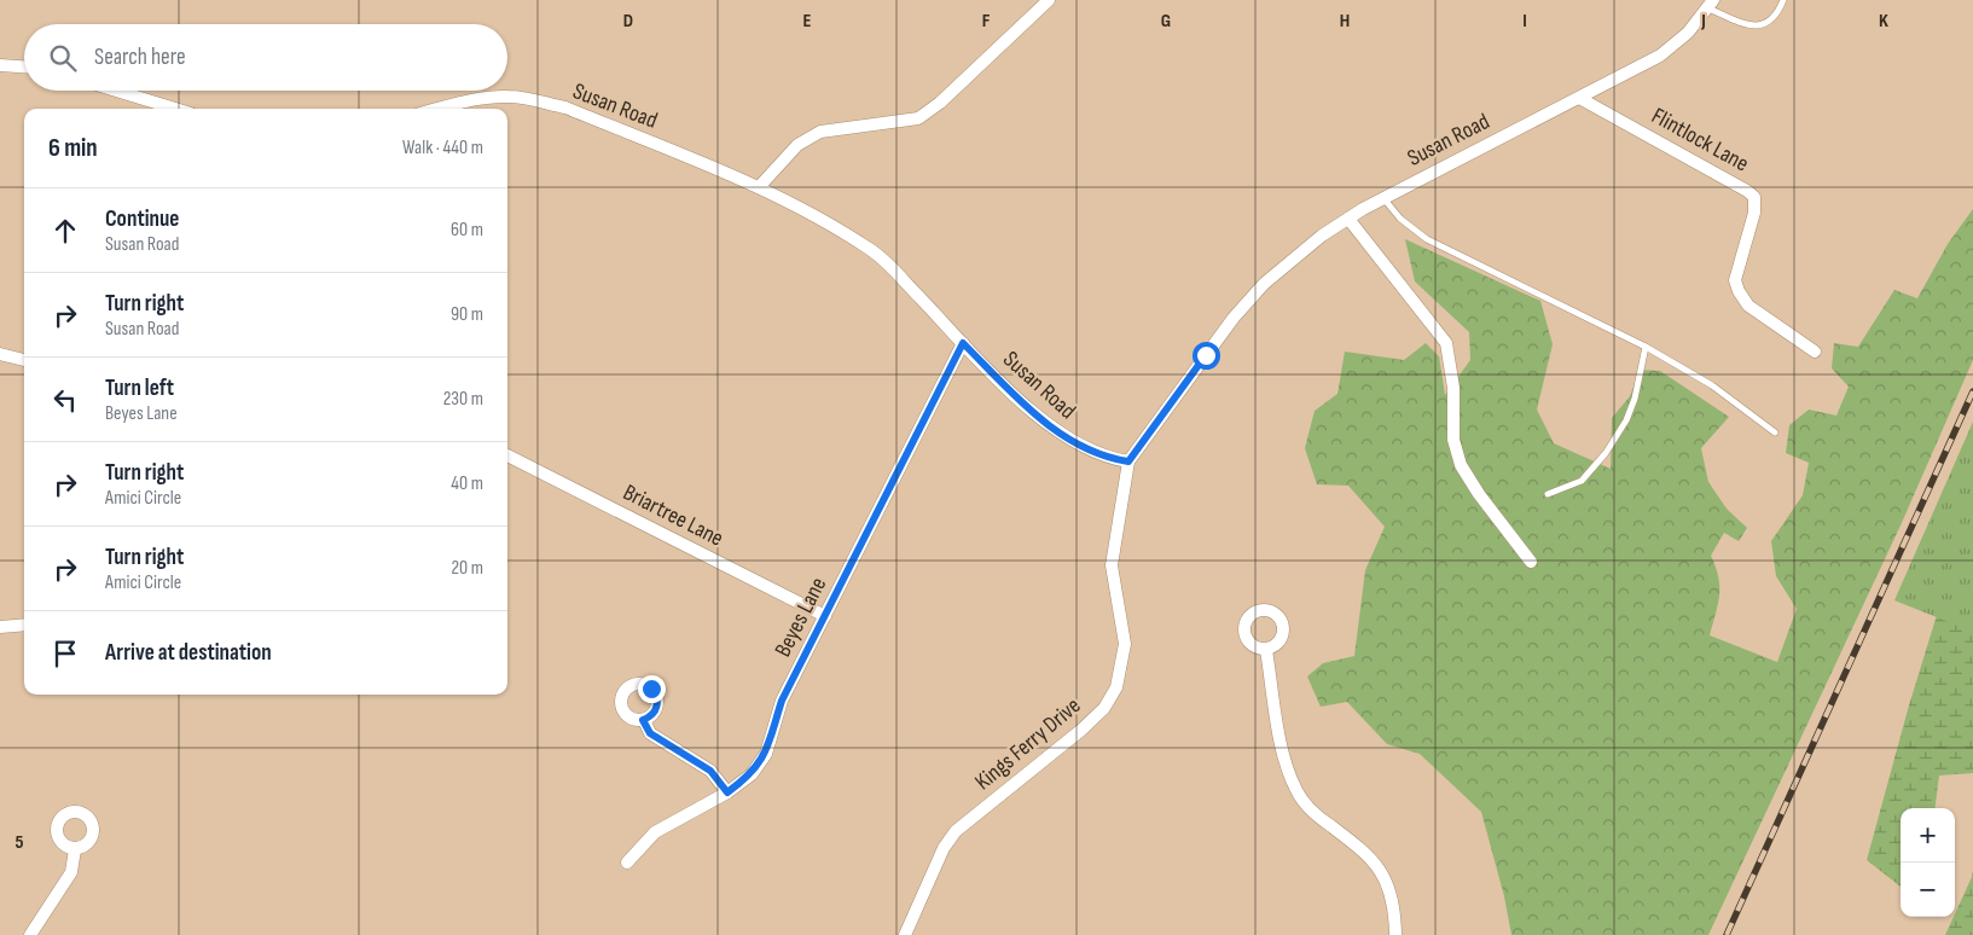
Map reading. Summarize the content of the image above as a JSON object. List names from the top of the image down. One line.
{"streets":{"street":["Susan Road","Flintlock Lane","Briartree Lane","Beyes Lane","Kings Ferry Drive"]},"crossings":[["Susan Road","Flintlock Lane"],["Susan Road","Beyes Lane"],["Susan Road","Kings Ferry Drive"],["Briartree Lane","Beyes Lane"]],"page":{"search":"Search here","heading":["6 min","Walk · 440 m"],"list":[["Continue","Susan Road","60 m"],["Turn right","Susan Road","90 m"],["Turn left","Beyes Lane","230 m"],["Turn right","Amici Circle","40 m"],["Turn right","Amici Circle","20 m"],"Arrive at destination"],"map_buttons":["+","−"]},"grid":{"columns":["D","E","F","G","H","I","J","K"],"rows":["5"]}}
